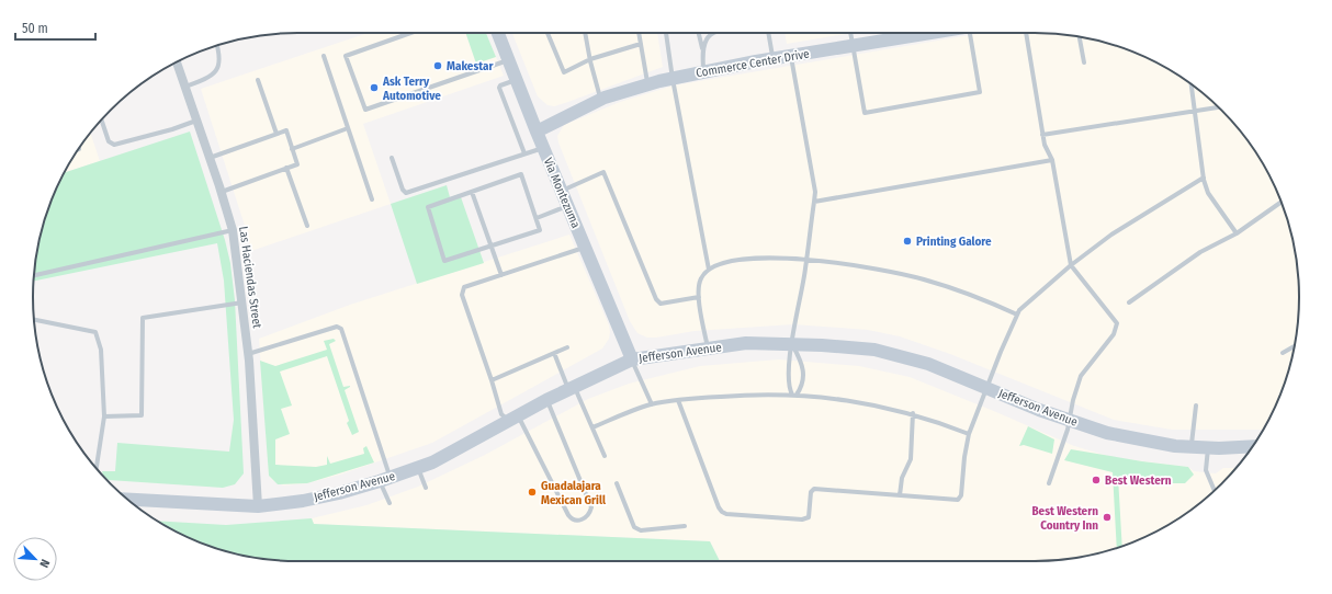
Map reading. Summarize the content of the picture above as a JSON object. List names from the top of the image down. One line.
{"streets":{"main road":["Commerce Center Drive","Via Montezuma","Jefferson Avenue"],"street":["Las Haciendas Street"]},"crossings":[["Commerce Center Drive","Via Montezuma"],["Via Montezuma","Jefferson Avenue"],["Las Haciendas Street","Jefferson Avenue"]],"places":["Makestar","Ask Terry Automotive","Printing Galore","Best Western","Guadalajara Mexican Grill","Best Western Country Inn"],"scale_bar":"50 m","north":"bottom right"}
